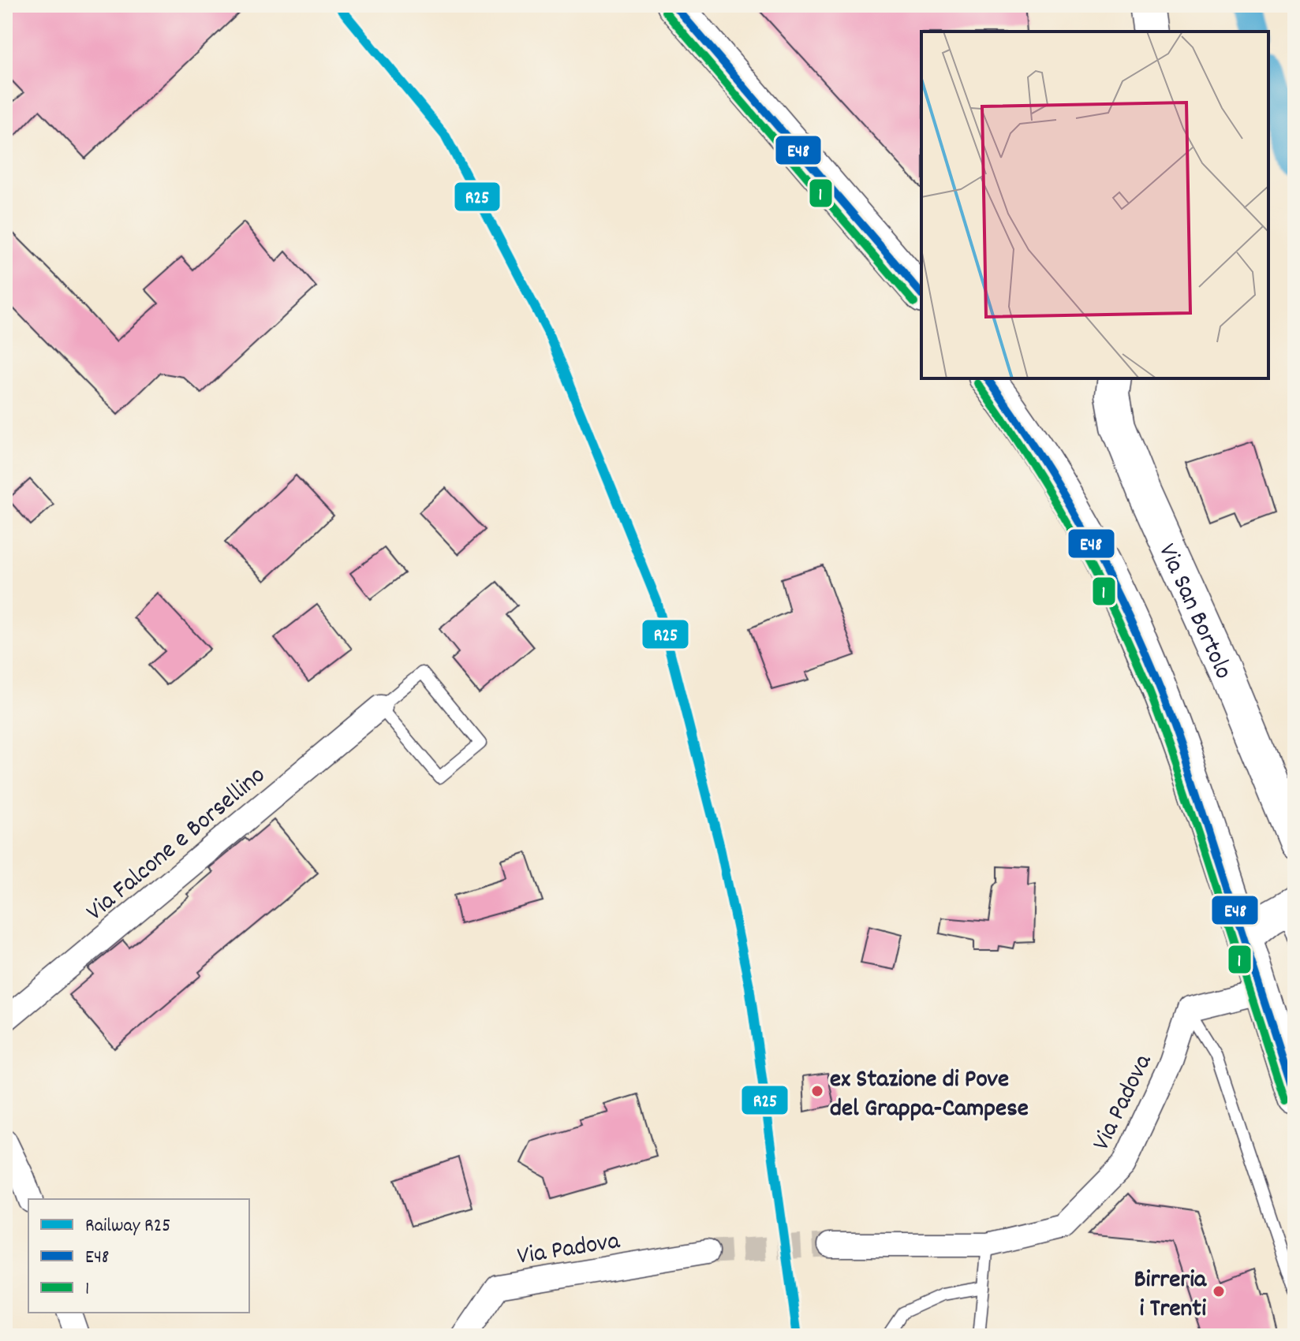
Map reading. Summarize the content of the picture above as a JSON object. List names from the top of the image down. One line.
{"streets":{"street":["Via San Bortolo","Via Falcone e Borsellino","Via Padova"]},"places":["ex Stazione di Pove del Grappa-Campese","Birreria i Trenti"],"lines":["rail line R25","transit line E48","transit line 1"],"legend":["Railway R25","E48","1"]}
